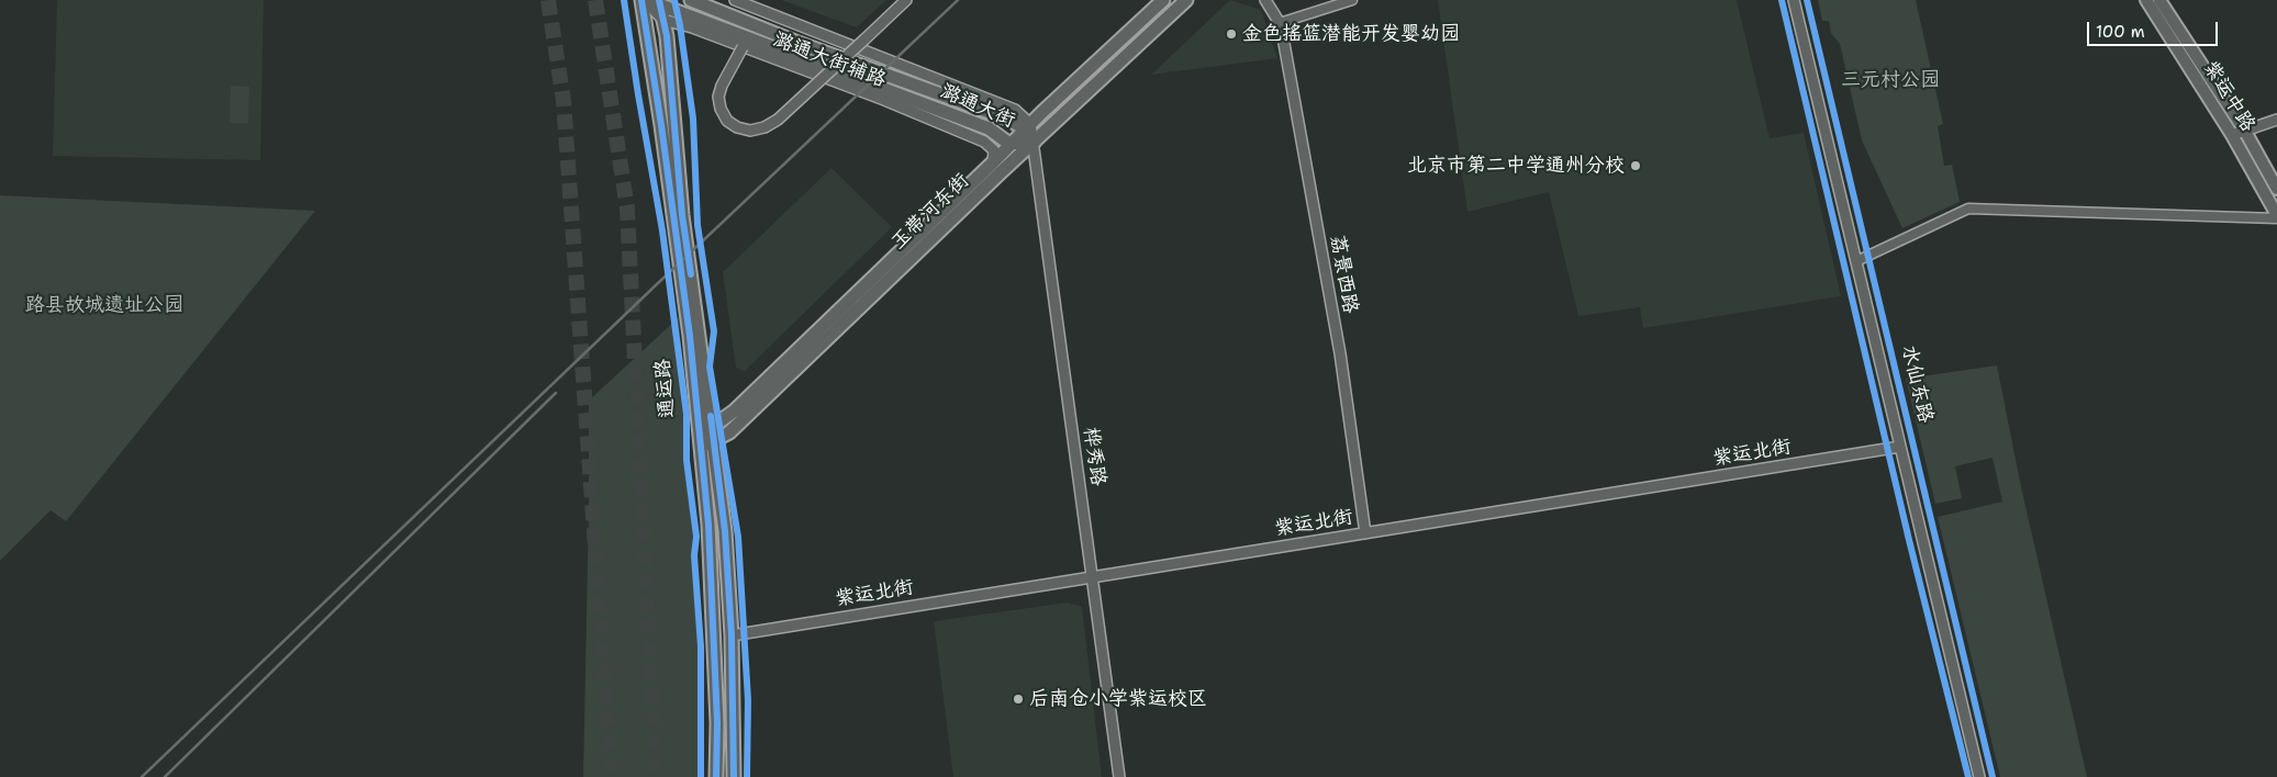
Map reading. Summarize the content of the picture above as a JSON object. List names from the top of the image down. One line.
{"streets":{"main road":["紫运中路","潞通大街","玉带河东街","通运路"],"street":["潞通大街辅路","荔景西路","水仙东路","紫运北街","桦秀路"]},"crossings":[["潞通大街辅路","潞通大街"],["潞通大街辅路","玉带河东街"],["潞通大街辅路","通运路"],["潞通大街","玉带河东街"],["潞通大街","通运路"],["潞通大街","桦秀路"],["玉带河东街","通运路"],["玉带河东街","桦秀路"],["荔景西路","紫运北街"],["水仙东路","紫运北街"],["通运路","紫运北街"],["紫运北街","桦秀路"]],"parks":["三元村公园","路县故城遗址公园"],"places":["金色摇篮潜能开发婴幼园","北京市第二中学通州分校","后南仓小学紫运校区"],"scale_bar":"100 m"}
